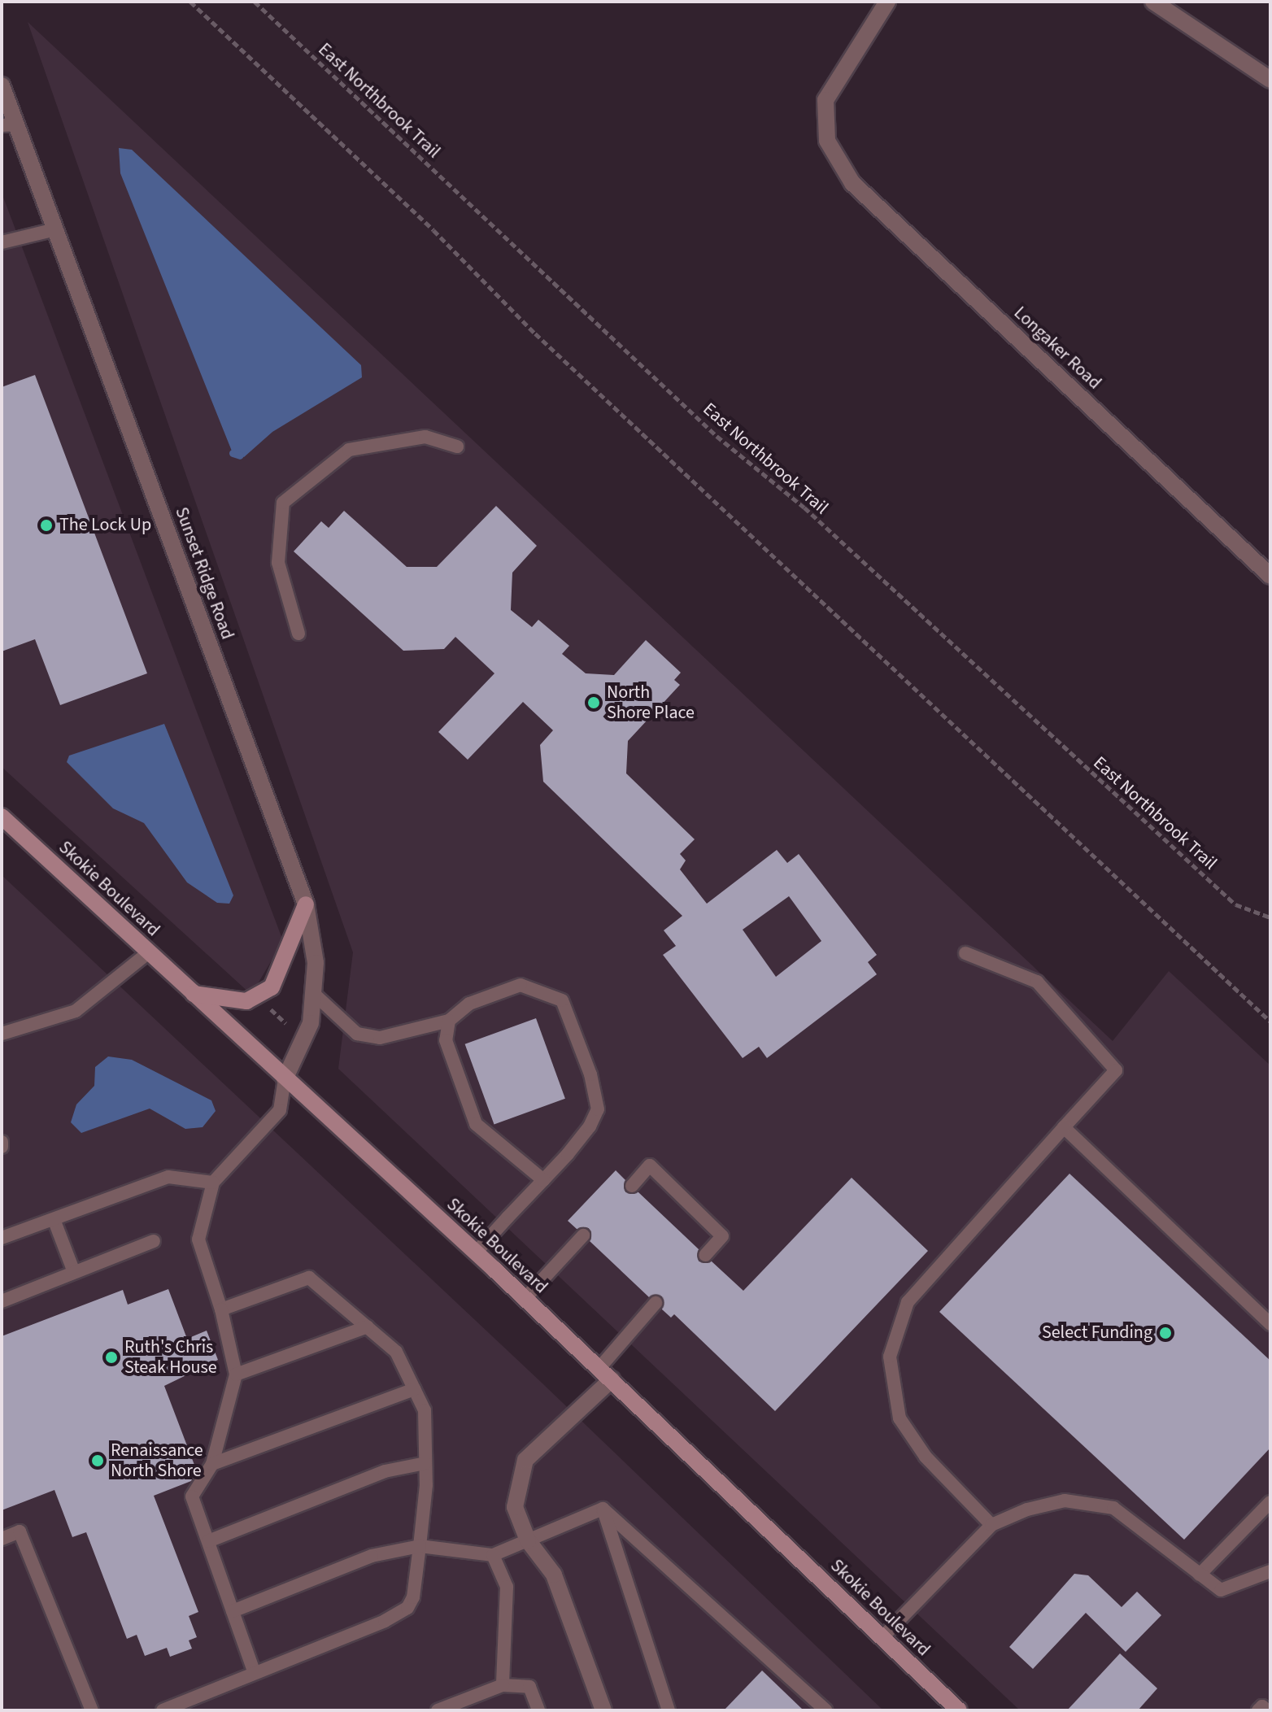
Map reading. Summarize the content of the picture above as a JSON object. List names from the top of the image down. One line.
{"streets":{"main road":["Skokie Boulevard"],"street":["Longaker Road","Sunset Ridge Road"],"path":["East Northbrook Trail"]},"crossings":[["Sunset Ridge Road","Skokie Boulevard"]],"places":["The Lock Up","North Shore Place","Select Funding","Ruth's Chris Steak House","Renaissance North Shore"]}
